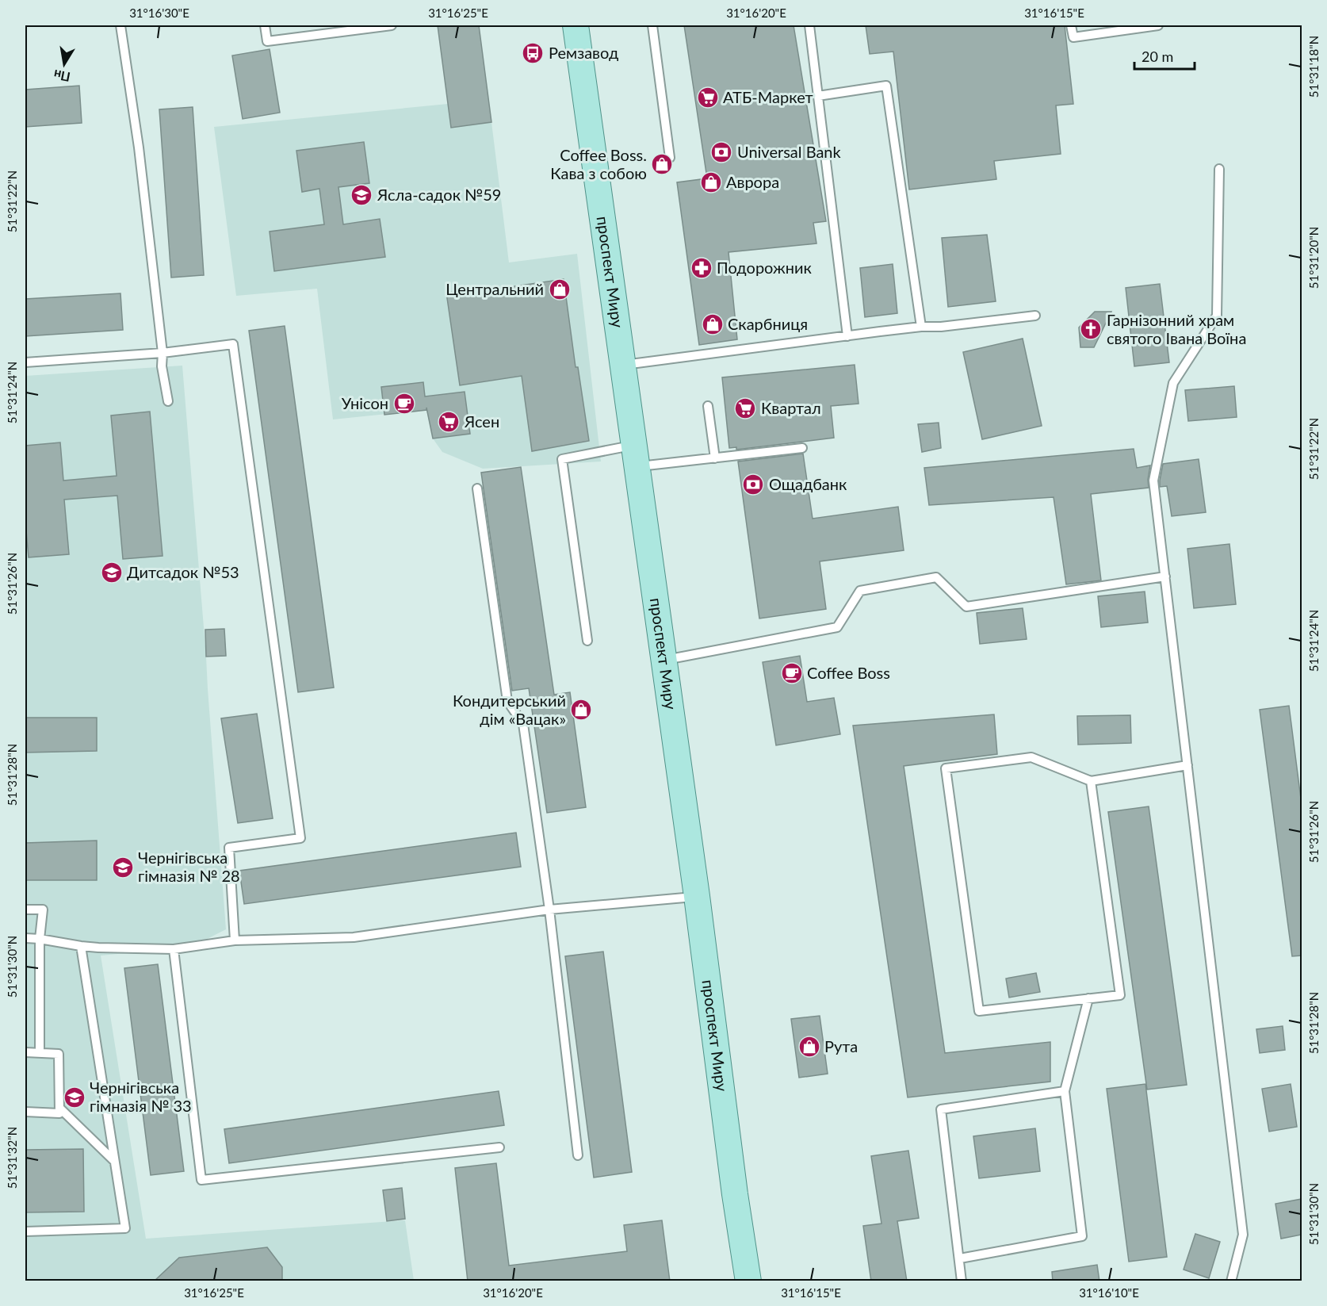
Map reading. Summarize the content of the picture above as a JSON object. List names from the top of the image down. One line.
{"streets":{"main road":["проспект Миру"]},"places":{"bus stop":["Ремзавод"],"supermarket":["АТБ-Маркет","Квартал","Ясен"],"bank":["Universal Bank","Ощадбанк"],"shop":["Coffee Boss. Кава з собою","Аврора","Центральний","Скарбниця","Кондитерський дім «Вацак»","Рута"],"school or university":["Ясла-садок №59","Дитсадок №53","Чернігівська гімназія № 28","Чернігівська гімназія № 33"],"pharmacy":["Подорожник"],"church":["Гарнізонний храм святого Івана Воїна"],"cafe":["Унісон","Coffee Boss"]},"scale_bar":"20 m","north":"bottom","coordinates":["31°16'30\"E","31°16'25\"E","31°16'20\"E","31°16'15\"E","51°31'18\"N","51°31'22\"N","51°31'20\"N","51°31'24\"N","51°31'26\"N","51°31'28\"N","51°31'30\"N","51°31'32\"N","31°16'10\"E"]}
